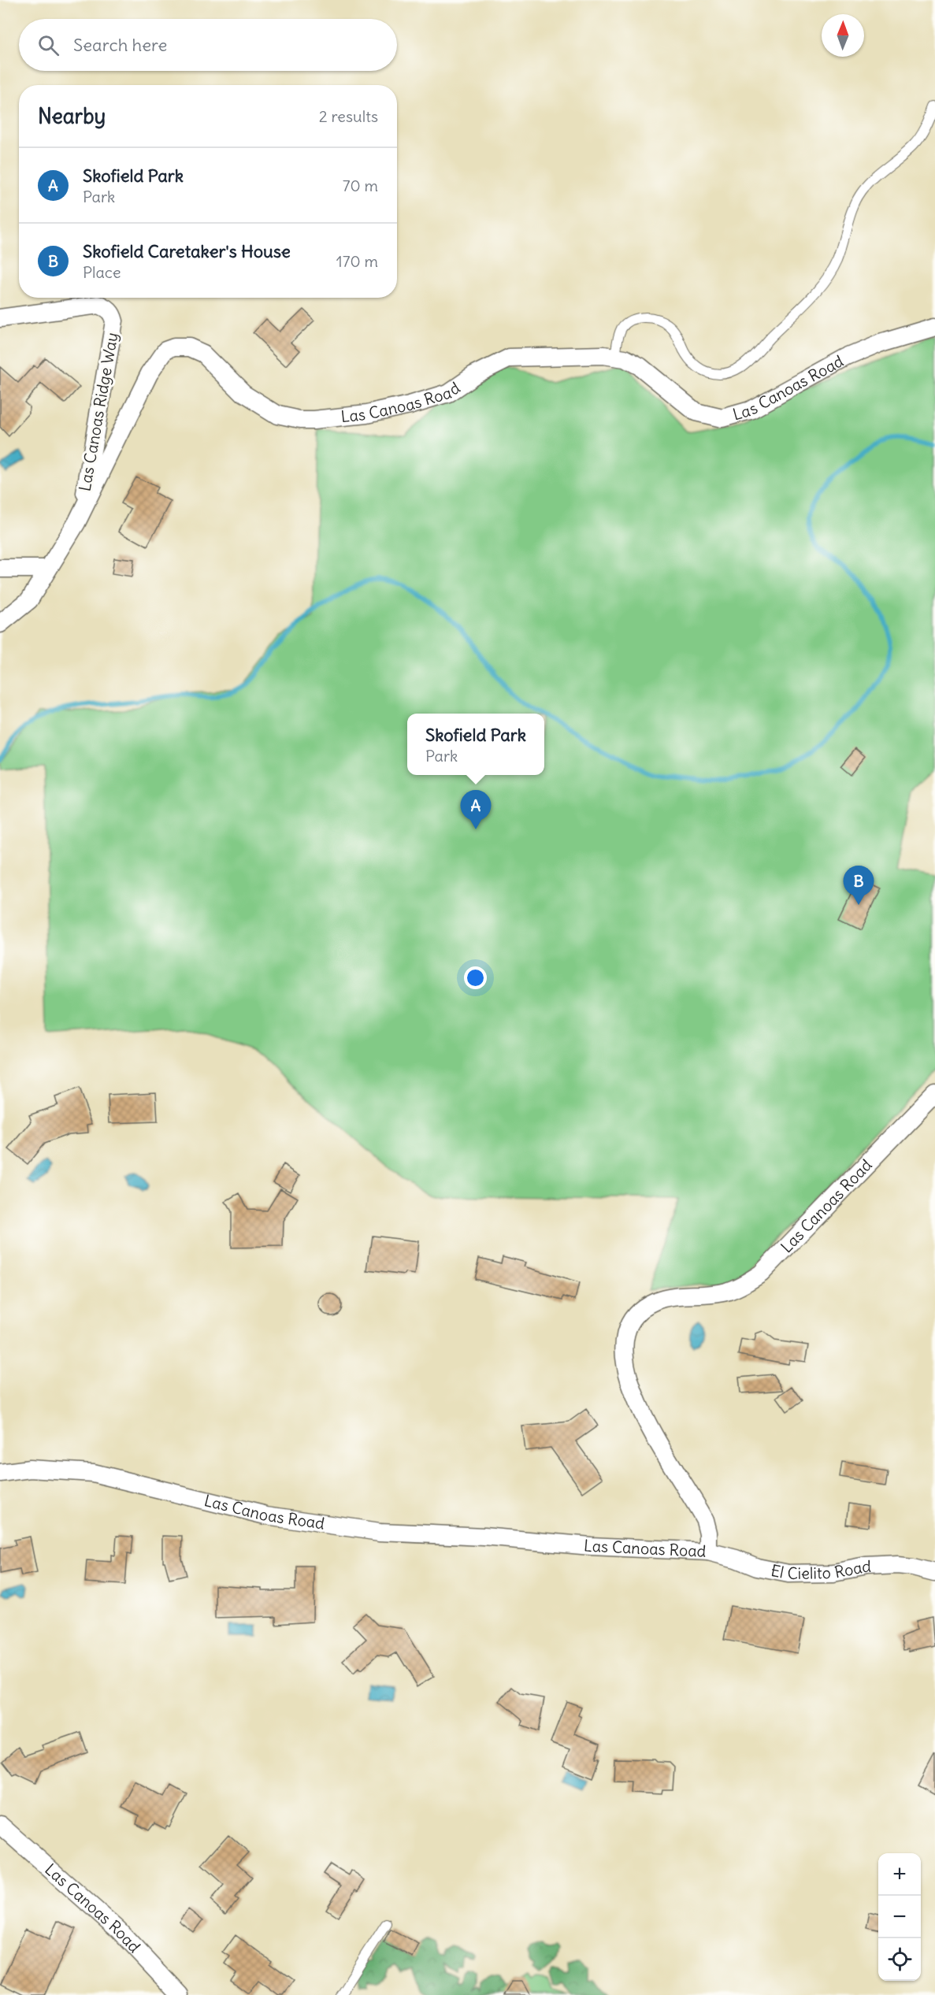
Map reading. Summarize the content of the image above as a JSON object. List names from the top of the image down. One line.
{"streets":{"street":["Las Canoas Road","Las Canoas Ridge Way","El Cielito Road"]},"crossings":[["Las Canoas Road","Las Canoas Ridge Way"],["Las Canoas Road","El Cielito Road"]],"north":"top","page":{"search":"Search here","heading":["Nearby","2 results"],"list":[{"mark":"A","name":"Skofield Park","note":"Park","value":"70 m"},{"mark":"B","name":"Skofield Caretaker's House","note":"Place","value":"170 m"}],"popup":["Skofield Park","Park"],"pins":["A","B"],"map_buttons":["+","−"]}}
